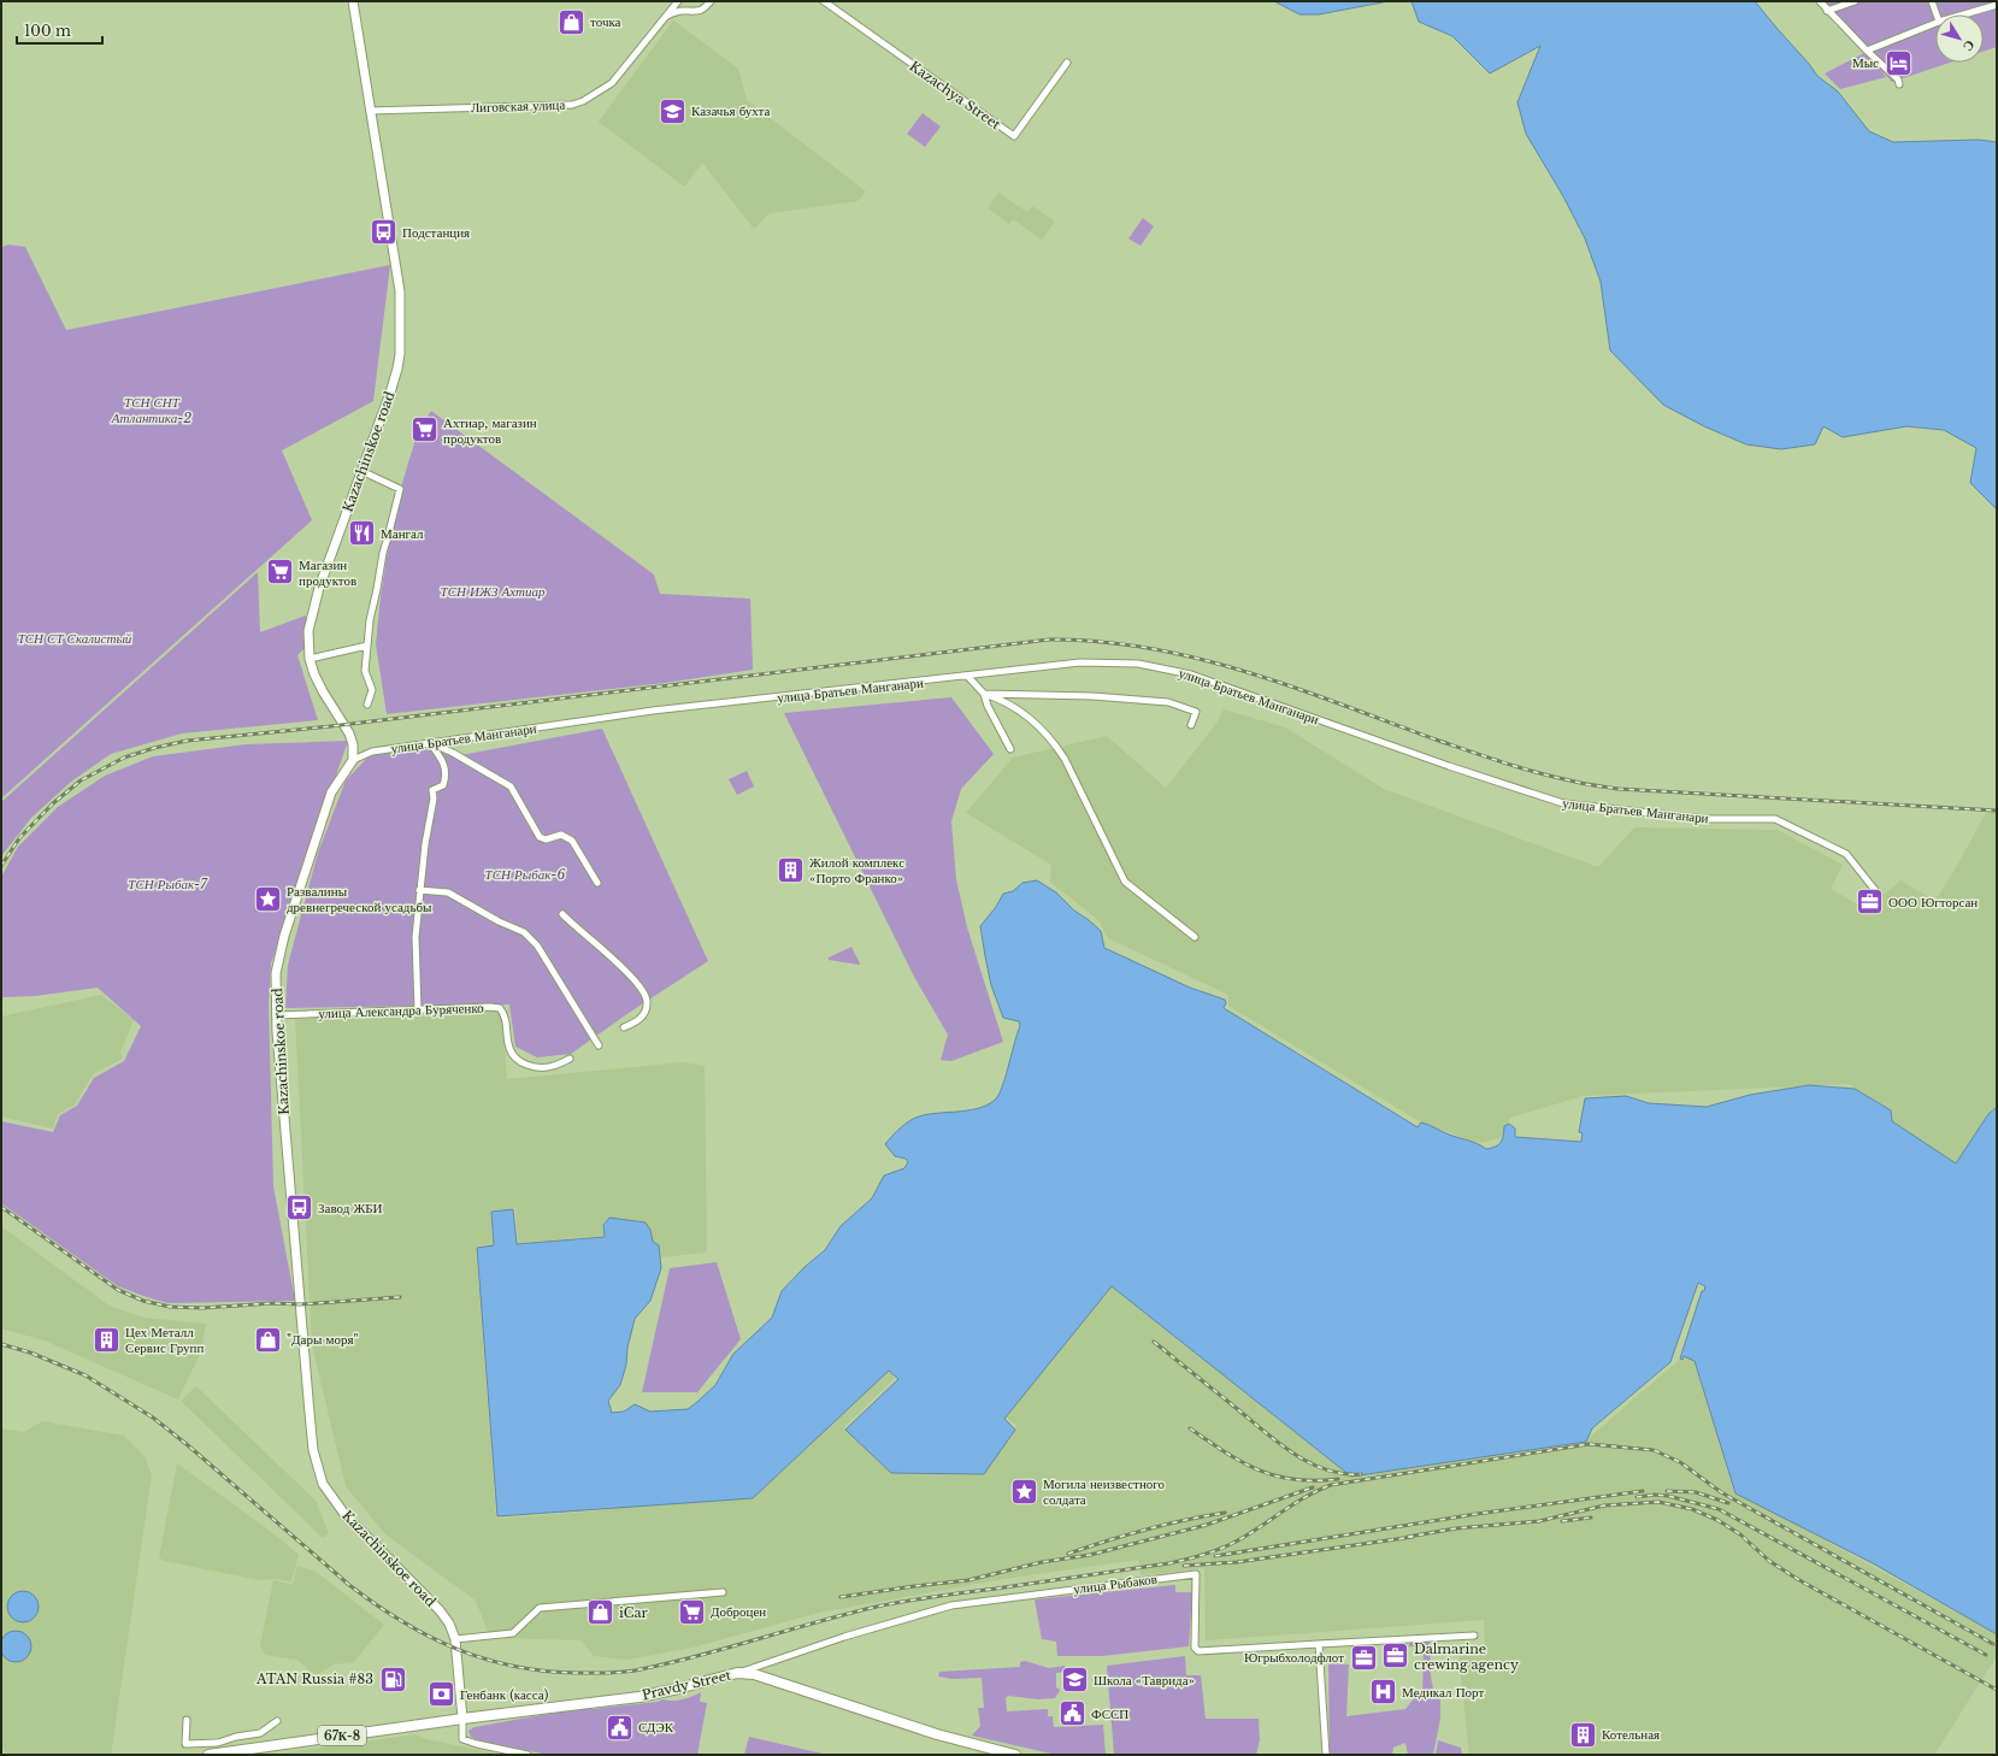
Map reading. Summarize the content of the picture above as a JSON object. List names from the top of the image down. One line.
{"streets":{"main road":["Kazachinskoe road","Pravdy Street","67К-8"],"street":["Kazachya Street","Лиговская улица","улица Братьев Манганари","улица Александра Буряченко","улица Рыбаков"]},"crossings":[["Лиговская улица","Kazachinskoe road"],["Kazachinskoe road","улица Братьев Манганари"],["Kazachinskoe road","улица Александра Буряченко"],["Kazachinskoe road","Pravdy Street"],["Kazachinskoe road","67К-8"],["улица Рыбаков","Pravdy Street"],["Pravdy Street","67К-8"]],"parks":["ТСН СНТ Атлантика-2","ТСН ИЖЗ Ахтиар","ТСН СТ Скалистый","ТСН Рыбак-6","ТСН Рыбак-7"],"places":{"shop":["точка","\"Дары моря\"","iCar"],"hotel":["Мыс"],"school or university":["Казачья бухта","Школа «Таврида»"],"bus stop":["Подстанция","Завод ЖБИ"],"supermarket":["Ахтиар, магазин продуктов","Магазин продуктов","Доброцен"],"restaurant":["Мангал"],"building":["Жилой комплекс «Порто Франко»","Цех Металл Сервис Групп","Котельная"],"place":["Развалины древнегреческой усадьбы","Могила неизвестного солдата"],"office":["ООО Югторсан","Dalmarine crewing agency","Югрыбхолодфлот"],"fuel station":["ATAN Russia #83"],"hospital":["Медикал Порт"],"bank":["Генбанк (касса)"],"public building":["ФССП","СДЭК"]},"scale_bar":"100 m","north":"bottom right"}
